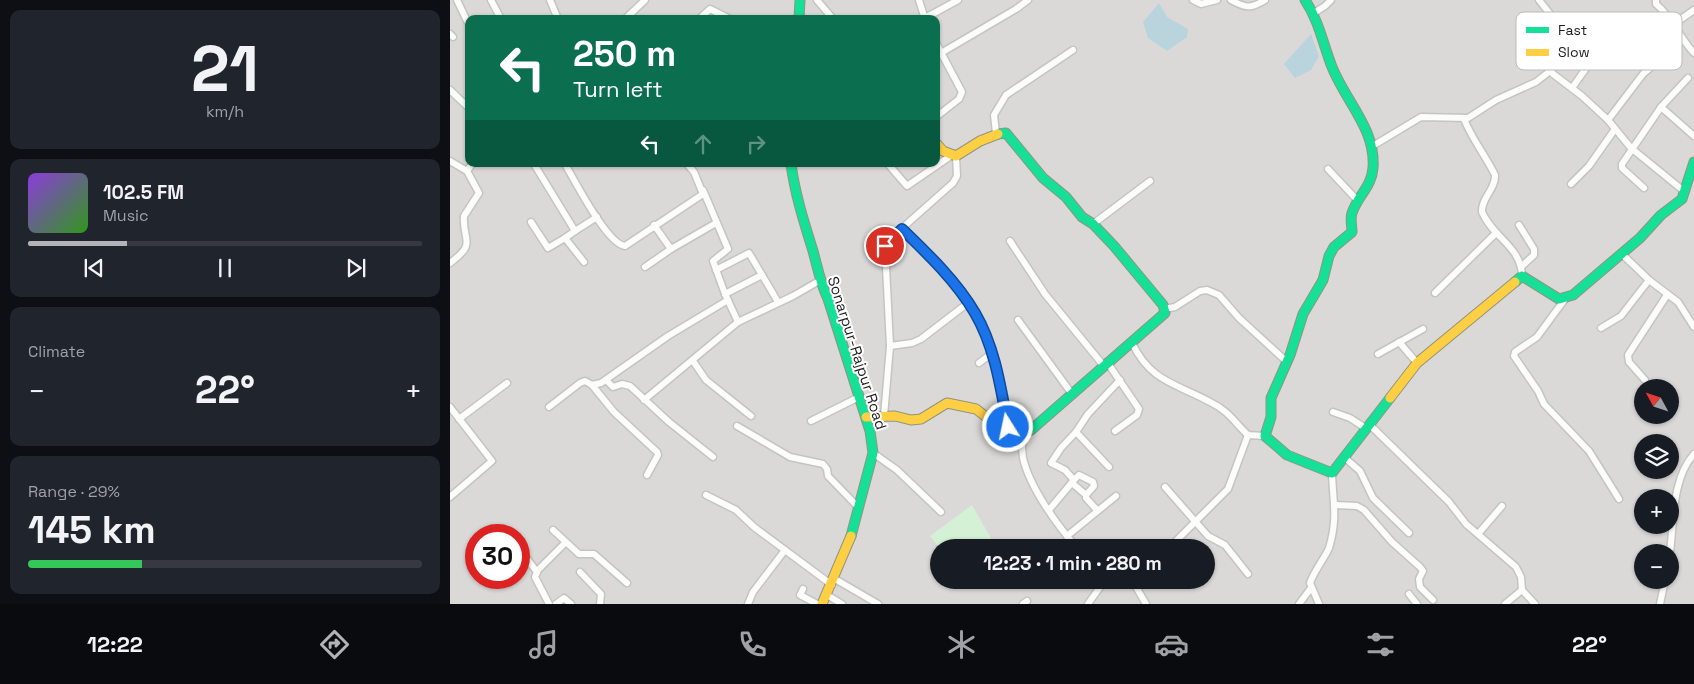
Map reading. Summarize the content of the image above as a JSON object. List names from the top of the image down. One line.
{"streets":{"street":["Sonarpur-Rajpur Road"]},"legend":["Fast","Slow"],"north":"top left","page":{"tile":[["21","km/h"],"Climate",["Range · 29%","145 km"]],"turn":["250 m","Turn left"],"song":["102.5 FM","Music"],"heat":["−","22°","+"],"map_buttons":["+","−"],"limit":"30","trip":"12:23 · 1 min · 280 m","tabs":["12:22","22°"]}}
